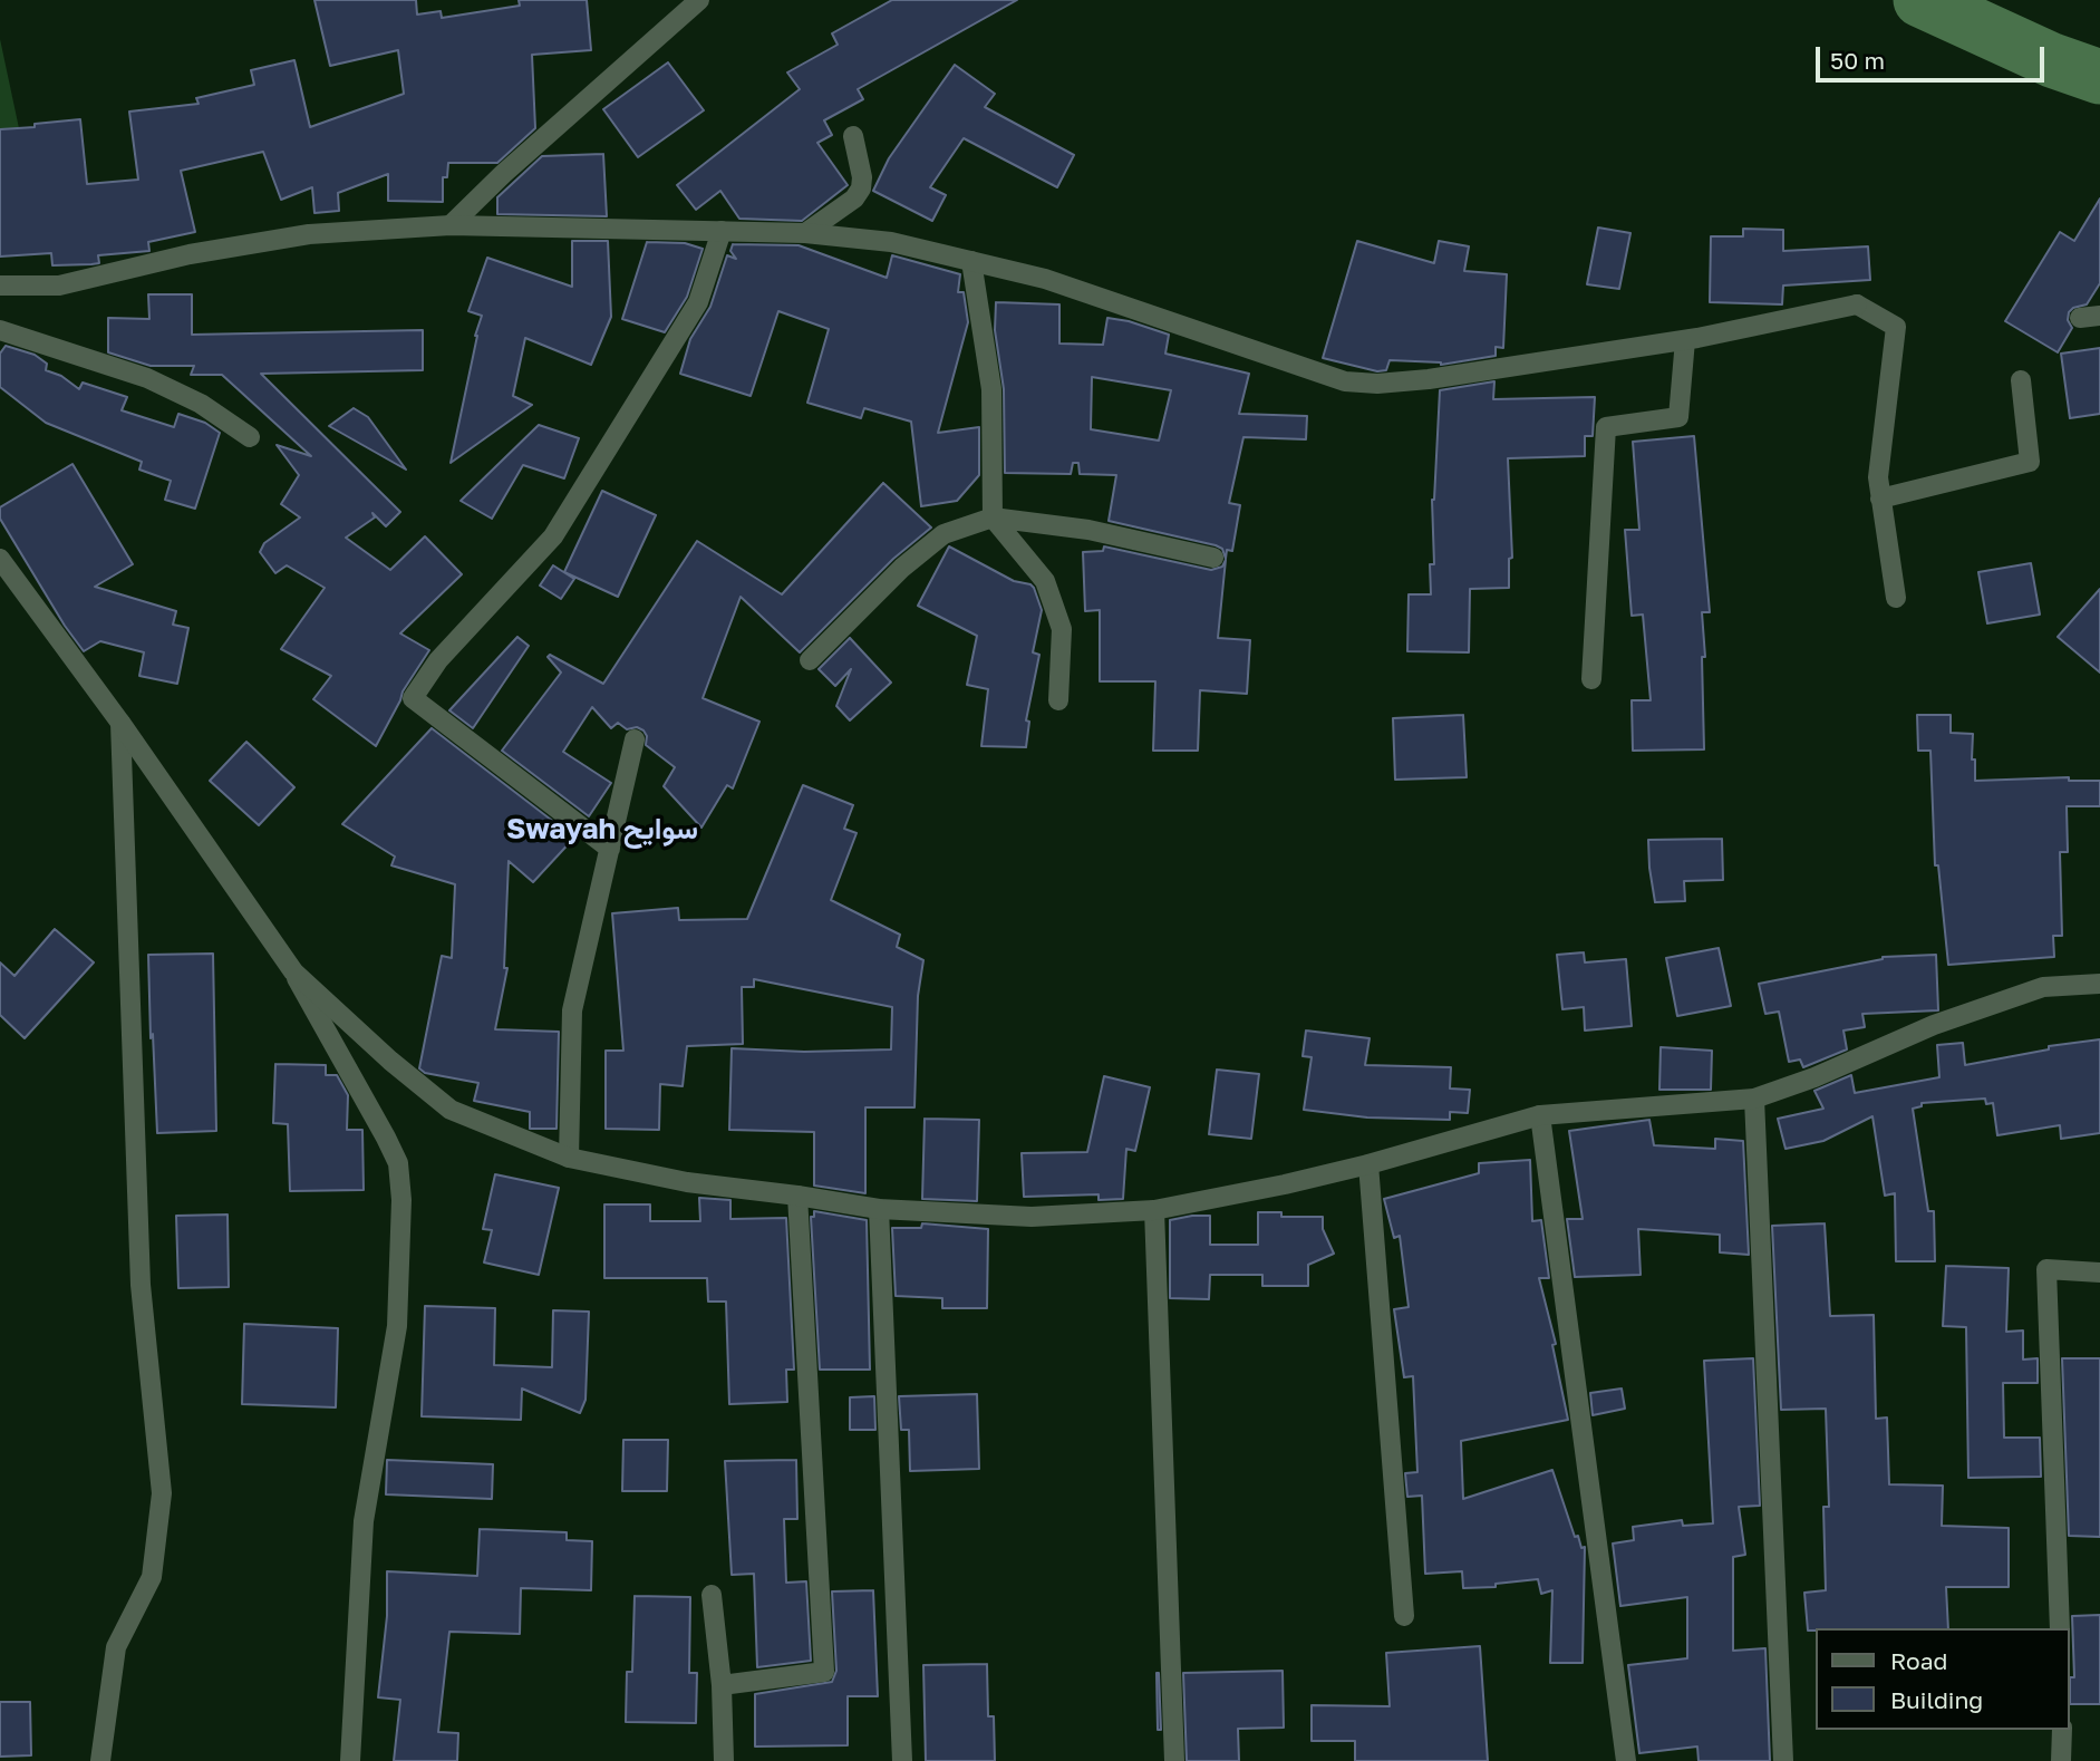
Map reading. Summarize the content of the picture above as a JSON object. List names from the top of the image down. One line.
{"districts":["Swayah سوايح"],"legend":["Road","Building"],"scale_bar":"50 m"}
